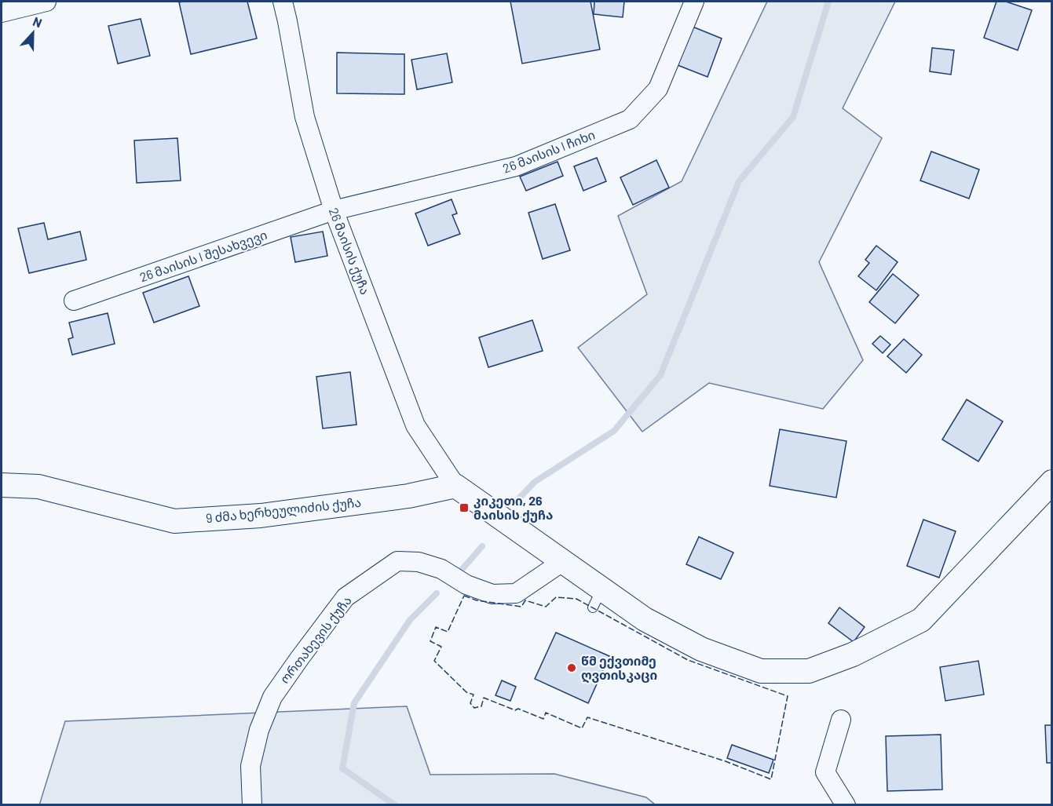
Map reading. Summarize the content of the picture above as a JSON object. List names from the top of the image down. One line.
{"streets":{"street":["26 მაისის I ჩიხი","26 მაისის ქუჩა","26 მაისის I შესახვევი","9 ძმა ხერხეულიძის ქუჩა","ორთახევის ქუჩა"]},"crossings":[["26 მაისის I ჩიხი","26 მაისის ქუჩა"],["26 მაისის I ჩიხი","26 მაისის I შესახვევი"],["26 მაისის ქუჩა","26 მაისის I შესახვევი"],["26 მაისის ქუჩა","9 ძმა ხერხეულიძის ქუჩა"]],"places":{"transit":["კიკეთი, 26 მაისის ქუჩა"],"other":["წმ ექვთიმე ღვთისკაცი"]},"north":"top"}
